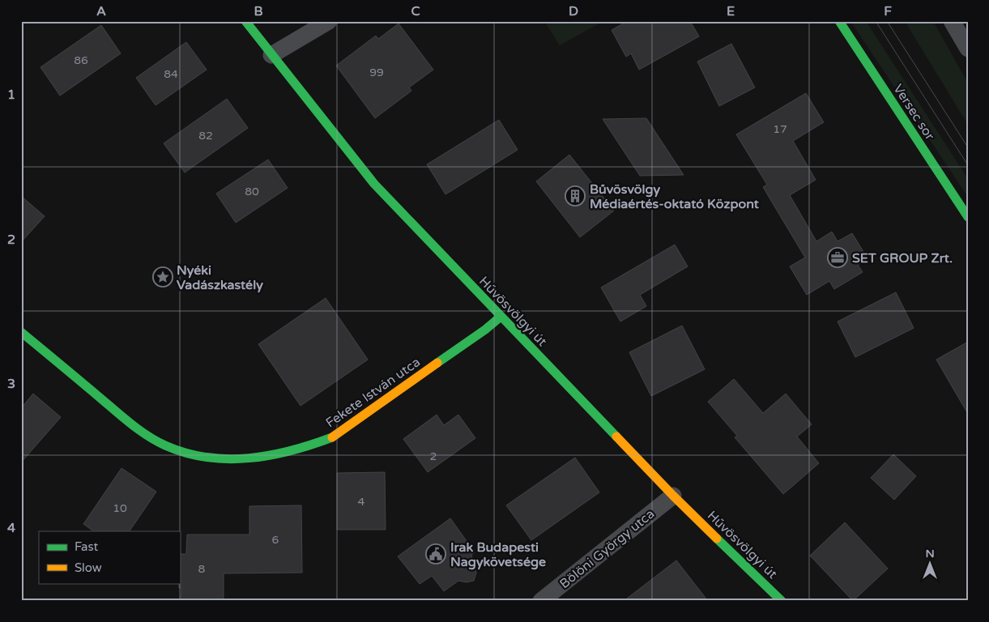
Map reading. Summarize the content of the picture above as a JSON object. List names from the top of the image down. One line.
{"streets":{"street":["Versec sor","Hűvösvölgyi út","Fekete István utca","Bölöni György utca"]},"crossings":[["Hűvösvölgyi út","Fekete István utca"],["Hűvösvölgyi út","Bölöni György utca"]],"places":{"building":["Bűvösvölgy Médiaértés-oktató Központ"],"office":["SET GROUP Zrt."],"place":["Nyéki Vadászkastély"],"public building":["Irak Budapesti Nagykövetsége"]},"house_numbers":["86","99","84","17","82","80","2","4","10","6","8"],"legend":["Fast","Slow"],"north":"top","grid":{"columns":["A","B","C","D","E","F"],"rows":["1","2","3","4"]}}
